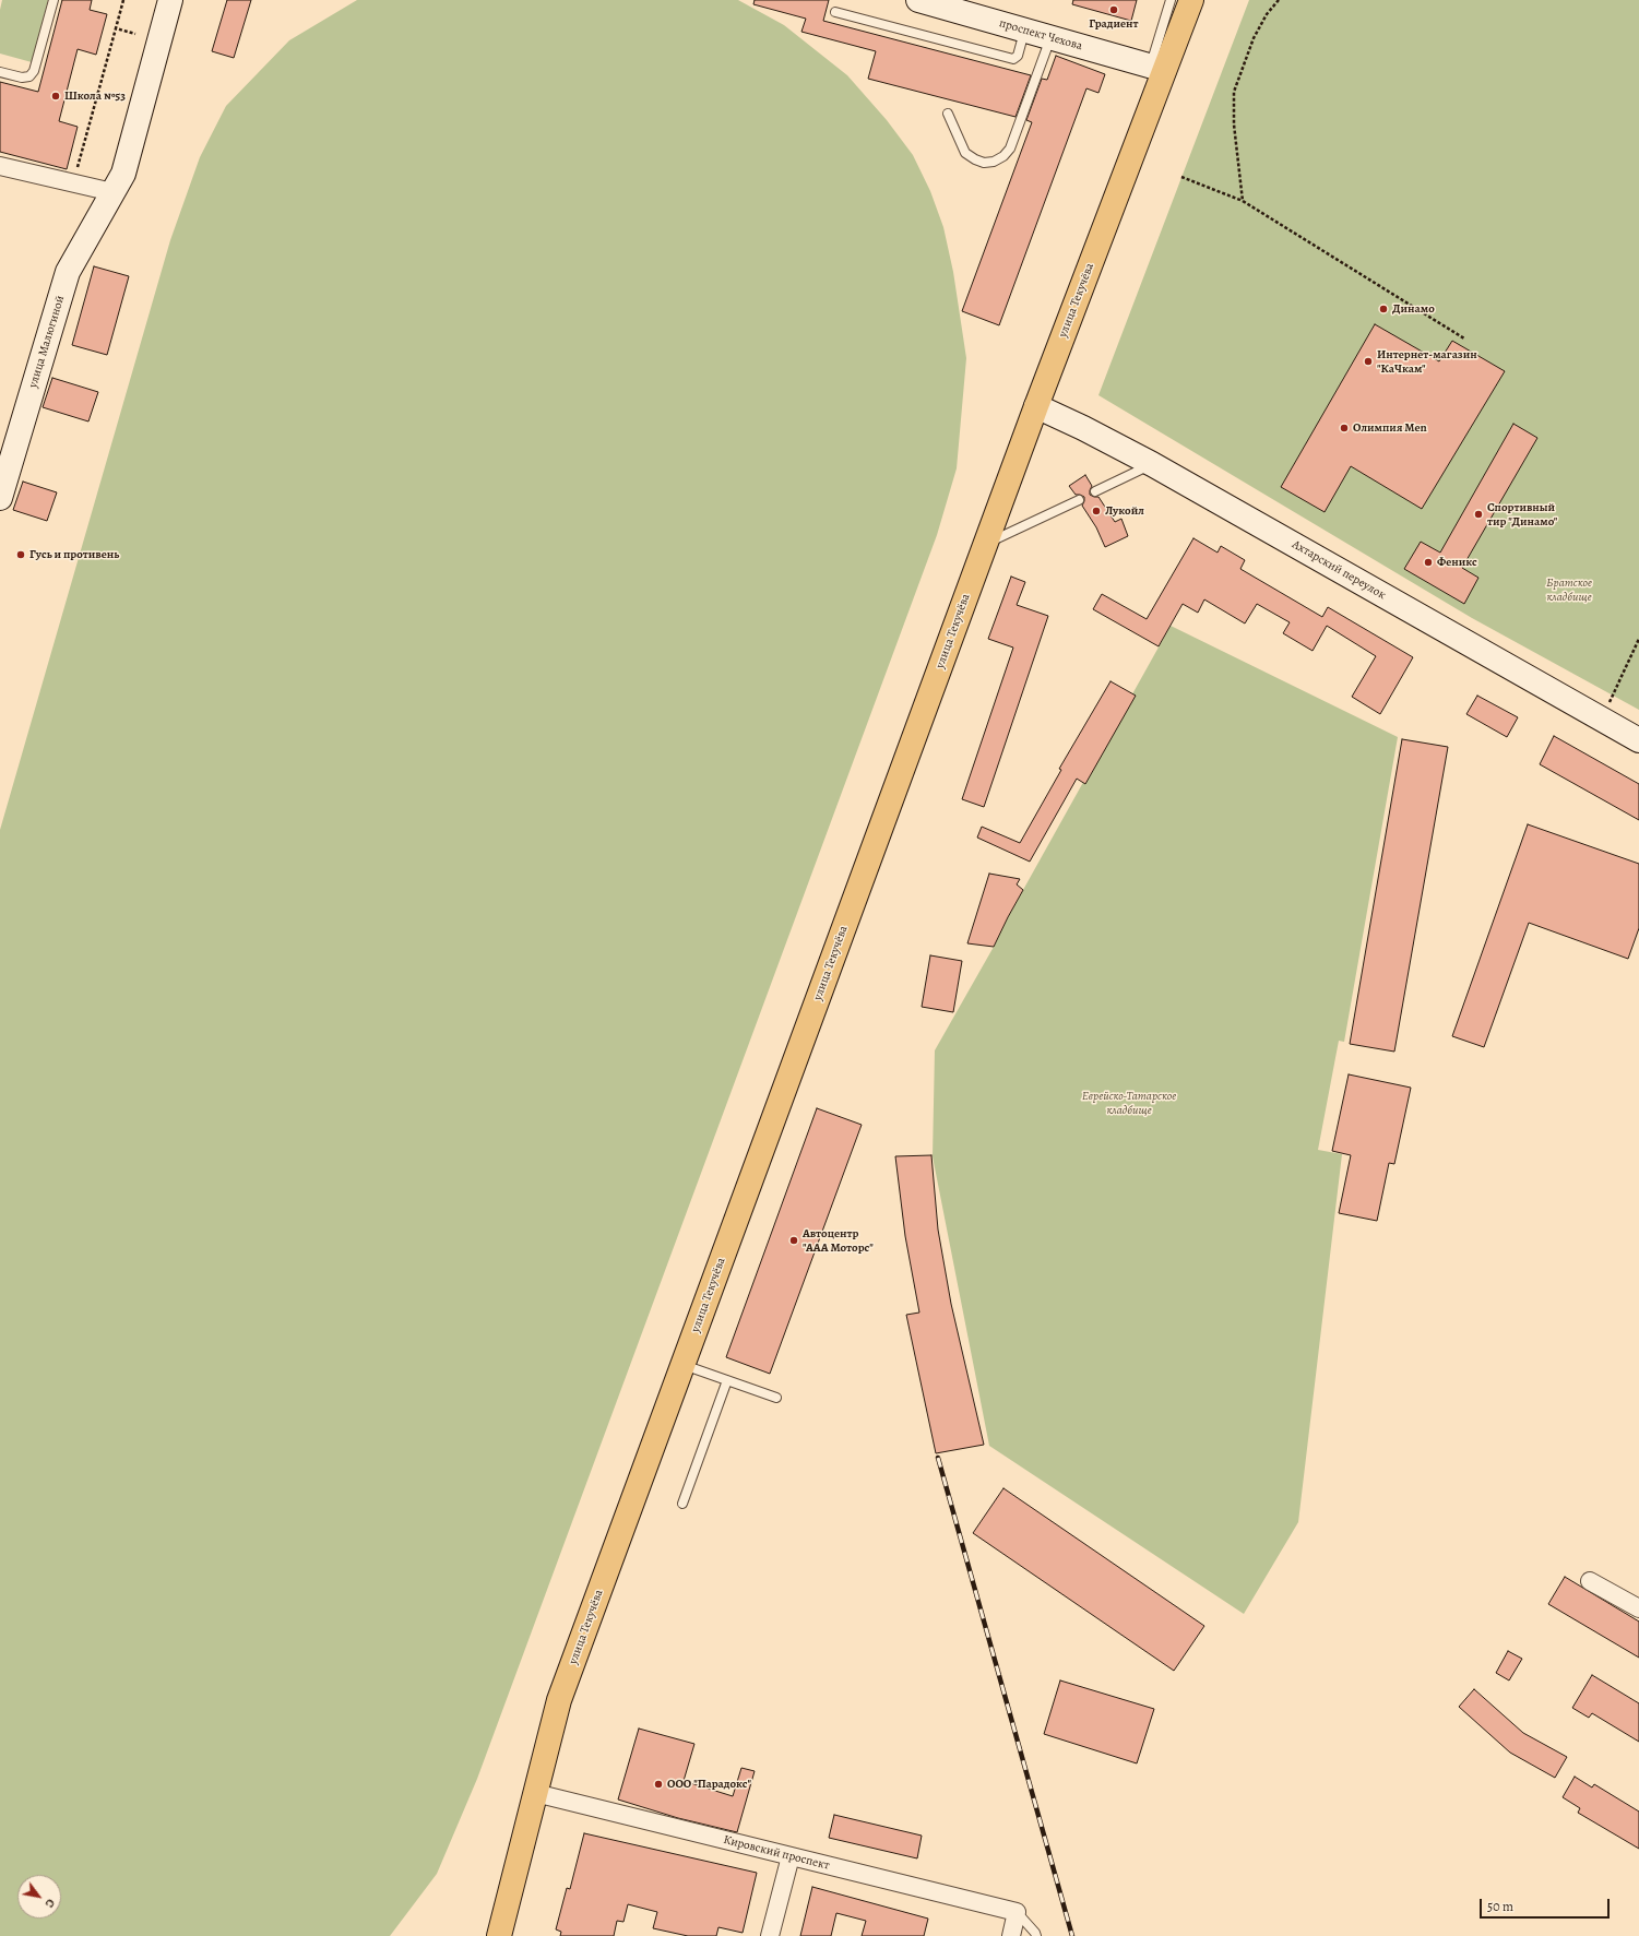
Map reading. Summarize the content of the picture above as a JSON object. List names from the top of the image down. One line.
{"streets":{"main road":["проспект Чехова","улица Текучёва","улица Малюгиной","Ахтарский переулок"],"street":["Кировский проспект"]},"crossings":[["проспект Чехова","улица Текучёва"],["улица Текучёва","Ахтарский переулок"],["улица Текучёва","Кировский проспект"]],"parks":["Братское кладбище","Еврейско-Татарское кладбище"],"places":["Градиент","Школа №53","Динамо","Интернет-магазин \"КаЧкам\"","Олимпия Men","Лукойл","Спортивный тир \"Динамо\"","Гусь и противень","Феникс","Автоцентр \"ААА Моторс\"","ООО \"Парадокс\""],"scale_bar":"50 m","north":"bottom right"}
